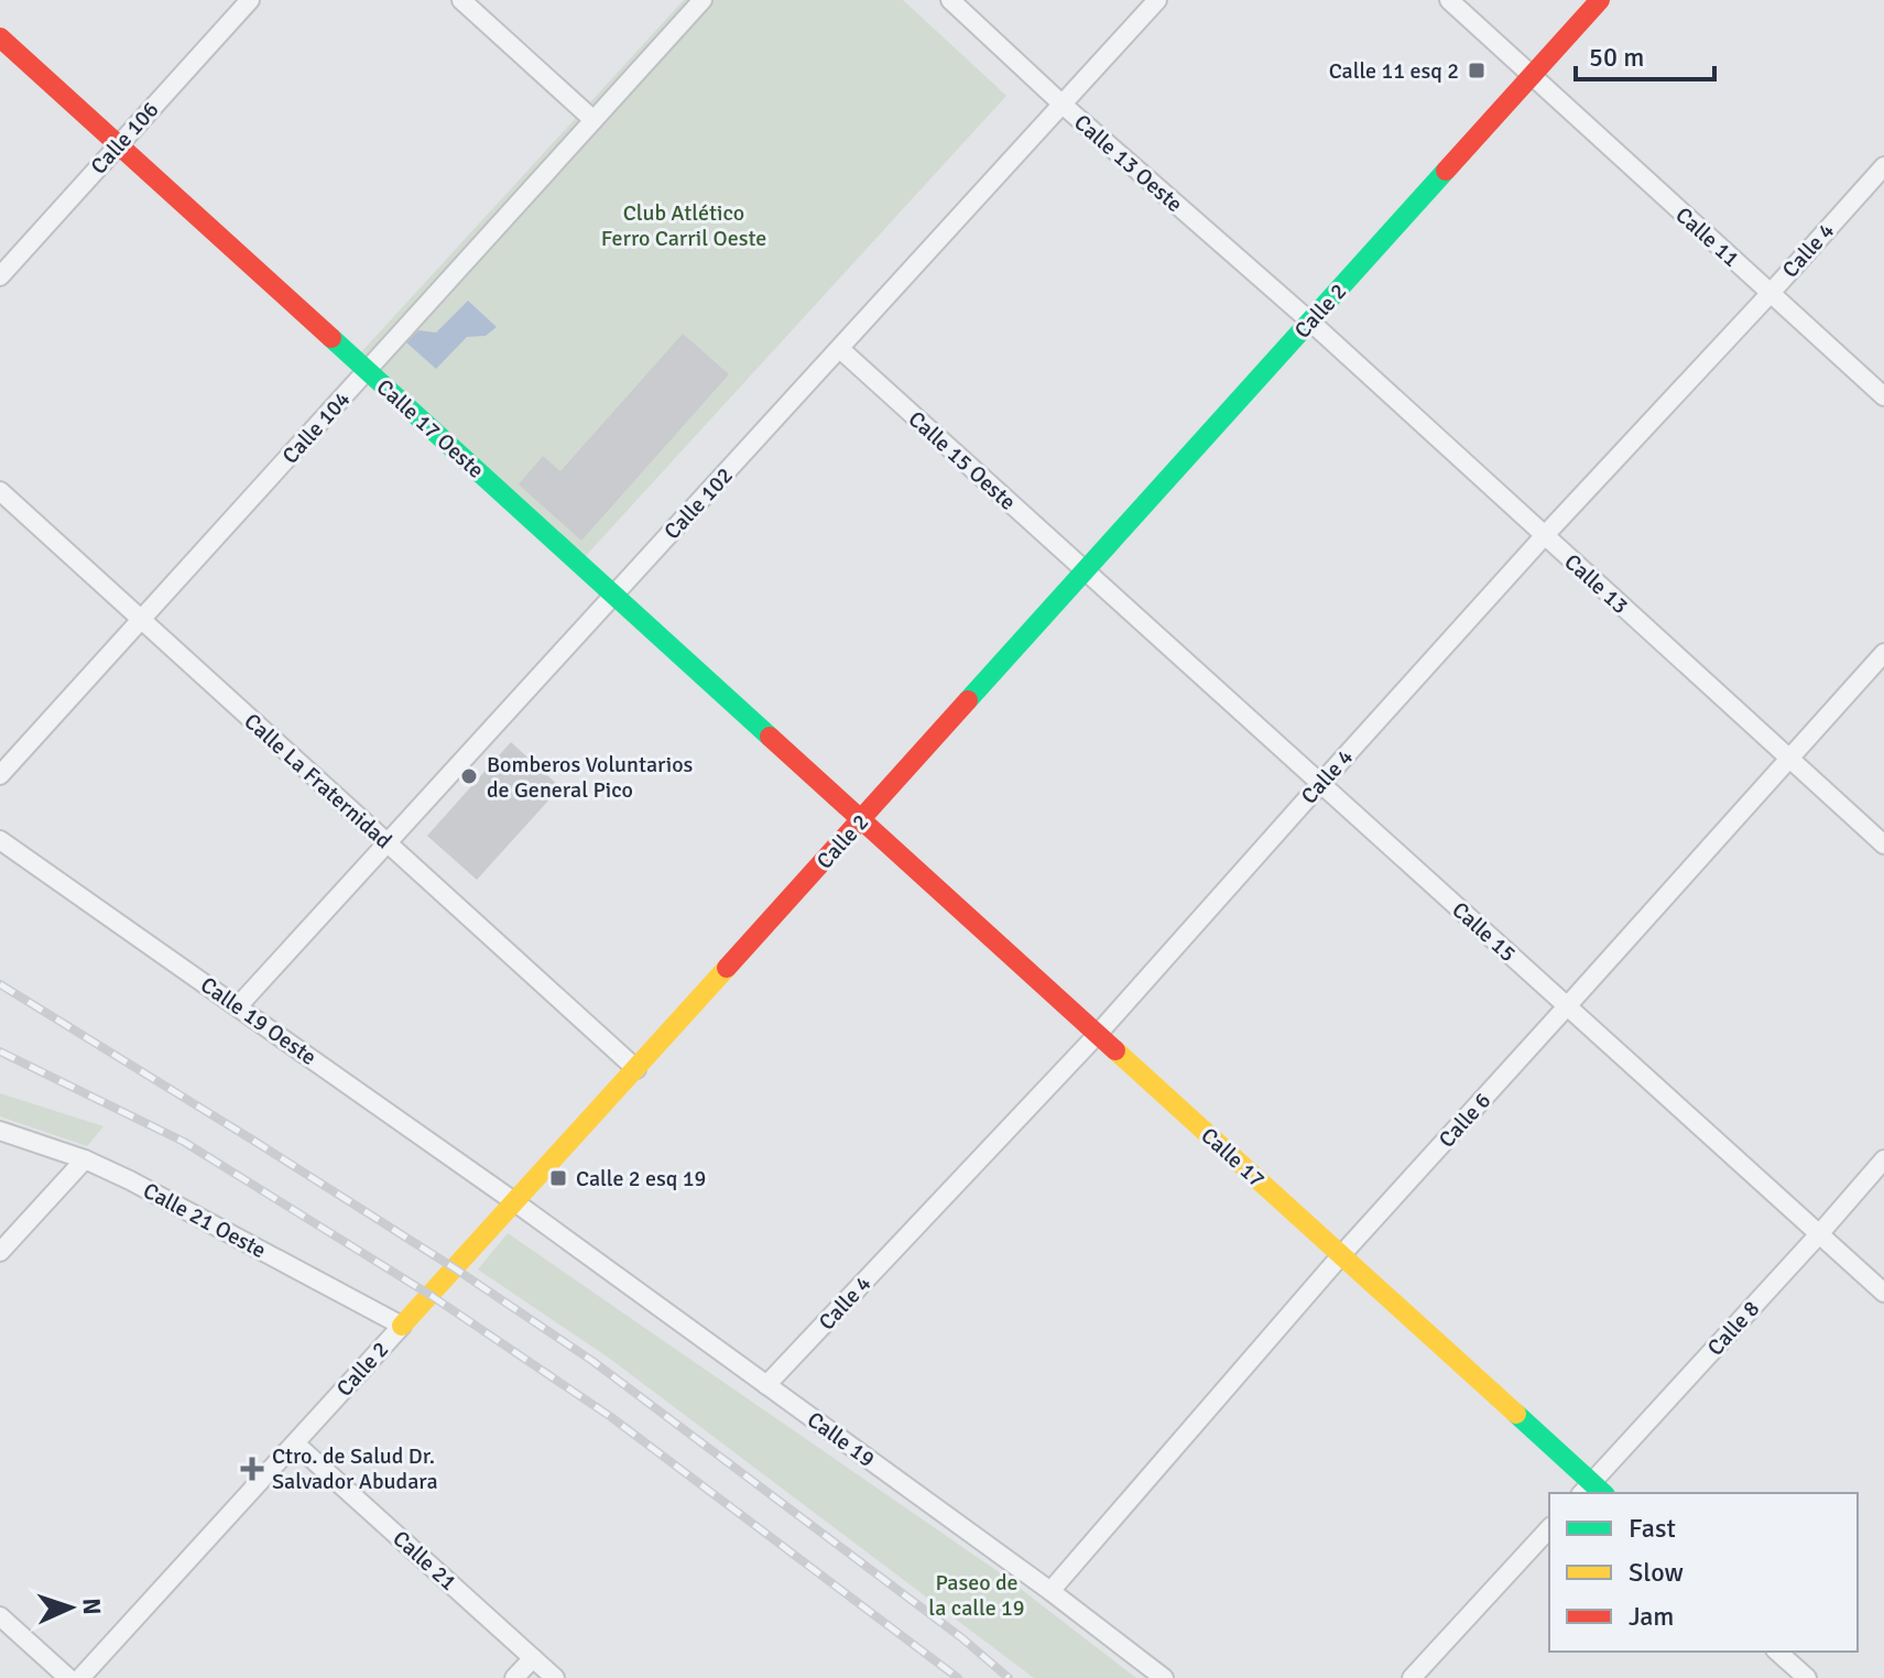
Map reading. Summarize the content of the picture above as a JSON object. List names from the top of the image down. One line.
{"streets":{"street":["Calle 106","Calle 13 Oeste","Calle 11","Calle 4","Calle 2","Calle 104","Calle 17 Oeste","Calle 15 Oeste","Calle 102","Calle 13","Calle La Fraternidad","Calle 15","Calle 19 Oeste","Calle 6","Calle 17","Calle 21 Oeste","Calle 8","Calle 19","Calle 21"]},"crossings":[["Calle 106","Calle 17 Oeste"],["Calle 13 Oeste","Calle 2"],["Calle 13 Oeste","Calle 102"],["Calle 13 Oeste","Calle 13"],["Calle 11","Calle 4"],["Calle 11","Calle 2"],["Calle 4","Calle 13"],["Calle 4","Calle 15"],["Calle 4","Calle 17"],["Calle 4","Calle 19"],["Calle 2","Calle 17 Oeste"],["Calle 2","Calle 15 Oeste"],["Calle 2","Calle 13"],["Calle 2","Calle La Fraternidad"],["Calle 2","Calle 15"],["Calle 2","Calle 19 Oeste"],["Calle 2","Calle 17"],["Calle 2","Calle 21 Oeste"],["Calle 2","Calle 19"],["Calle 2","Calle 21"],["Calle 104","Calle 17 Oeste"],["Calle 104","Calle La Fraternidad"],["Calle 17 Oeste","Calle 102"],["Calle 17 Oeste","Calle 17"],["Calle 15 Oeste","Calle 102"],["Calle 15 Oeste","Calle 15"],["Calle 102","Calle La Fraternidad"],["Calle 102","Calle 19 Oeste"],["Calle 13","Calle 6"],["Calle 15","Calle 6"],["Calle 15","Calle 8"],["Calle 19 Oeste","Calle 19"],["Calle 6","Calle 17"],["Calle 6","Calle 19"],["Calle 17","Calle 8"]],"parks":["Club Atlético Ferro Carril Oeste","Paseo de la calle 19"],"places":{"transit":["Calle 11 esq 2","Calle 2 esq 19"],"other":["Bomberos Voluntarios de General Pico"],"health":["Ctro. de Salud Dr. Salvador Abudara"]},"legend":["Fast","Slow","Jam"],"scale_bar":"50 m","north":"right"}
